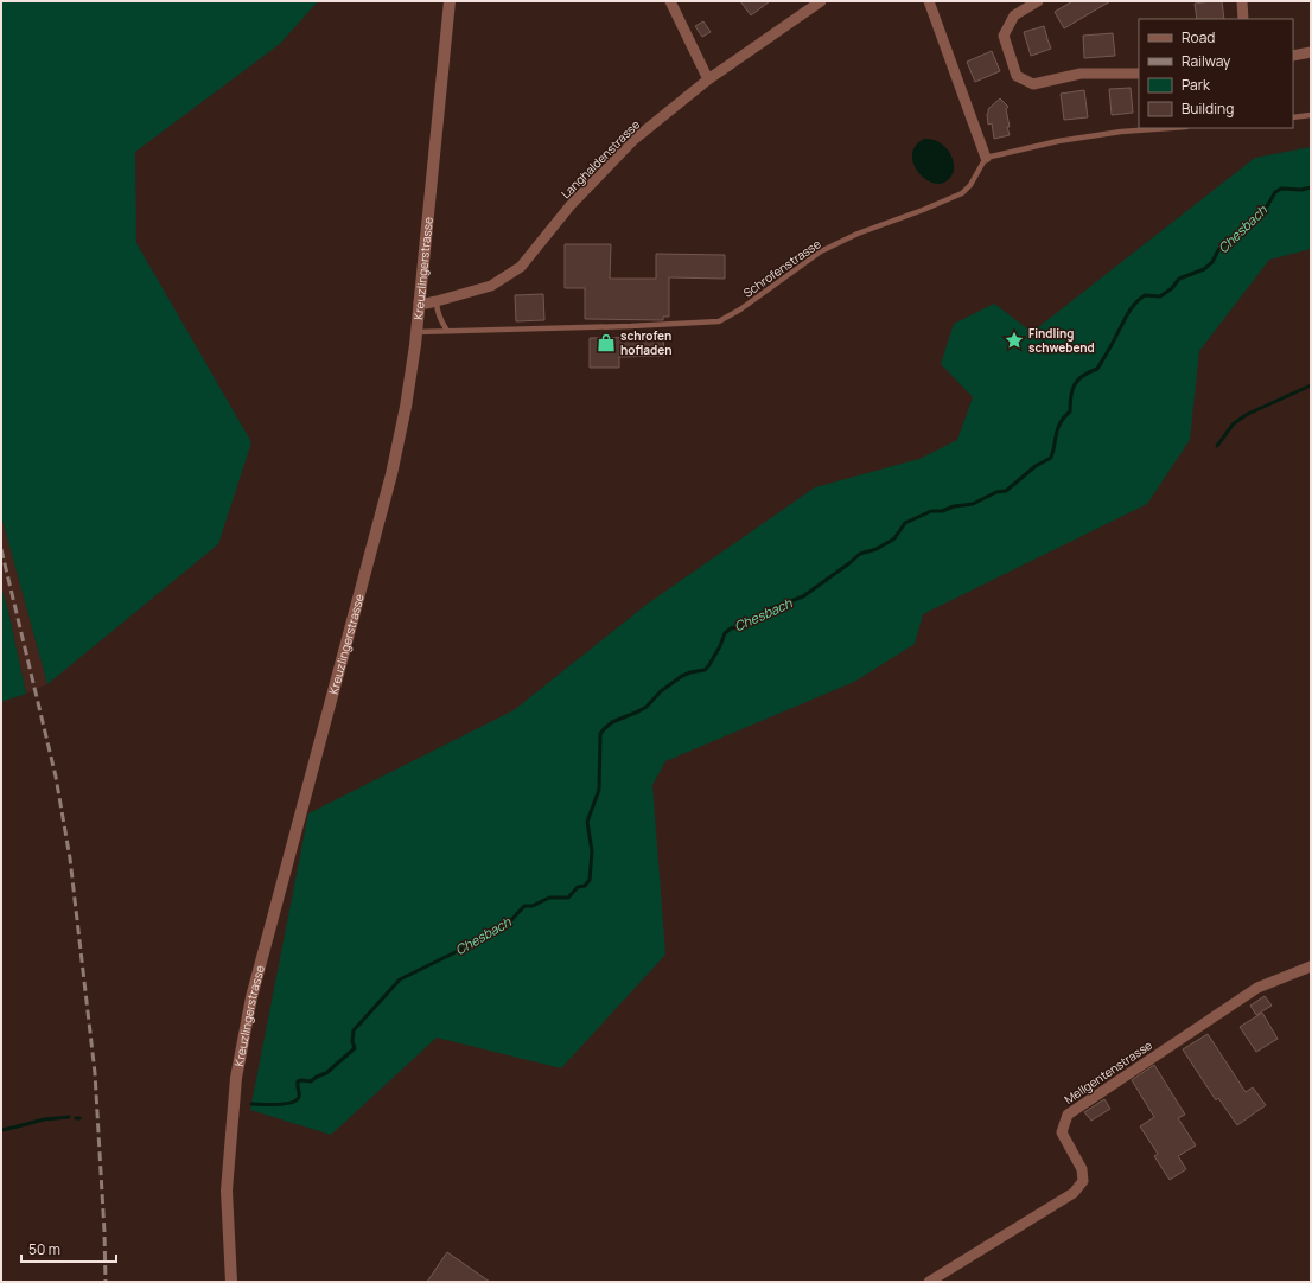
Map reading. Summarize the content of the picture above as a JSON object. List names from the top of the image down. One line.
{"streets":{"street":["Langhaldenstrasse","Kreuzlingerstrasse","Mellgentenstrasse"],"lane":["Schrofenstrasse"]},"crossings":[["Langhaldenstrasse","Kreuzlingerstrasse"],["Kreuzlingerstrasse","Schrofenstrasse"]],"water":["Chesbach"],"places":{"place":["Findling schwebend"],"shop":["schrofen hofladen"]},"legend":["Road","Railway","Park","Building"],"scale_bar":"50 m"}
